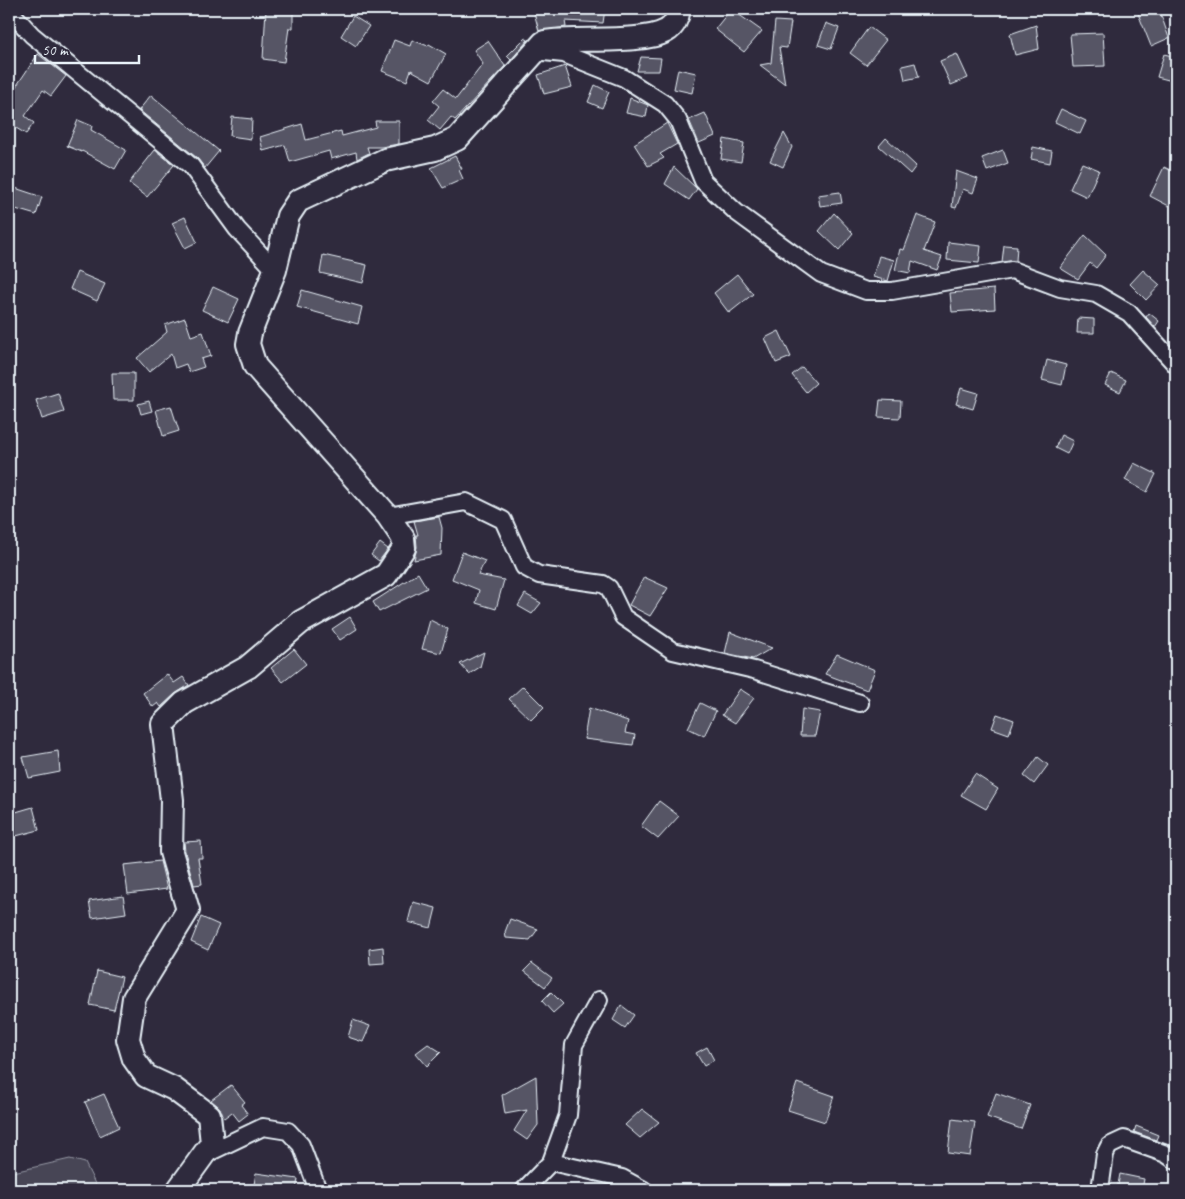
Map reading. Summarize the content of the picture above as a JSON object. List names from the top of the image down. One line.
{"scale_bar":"50 m"}
